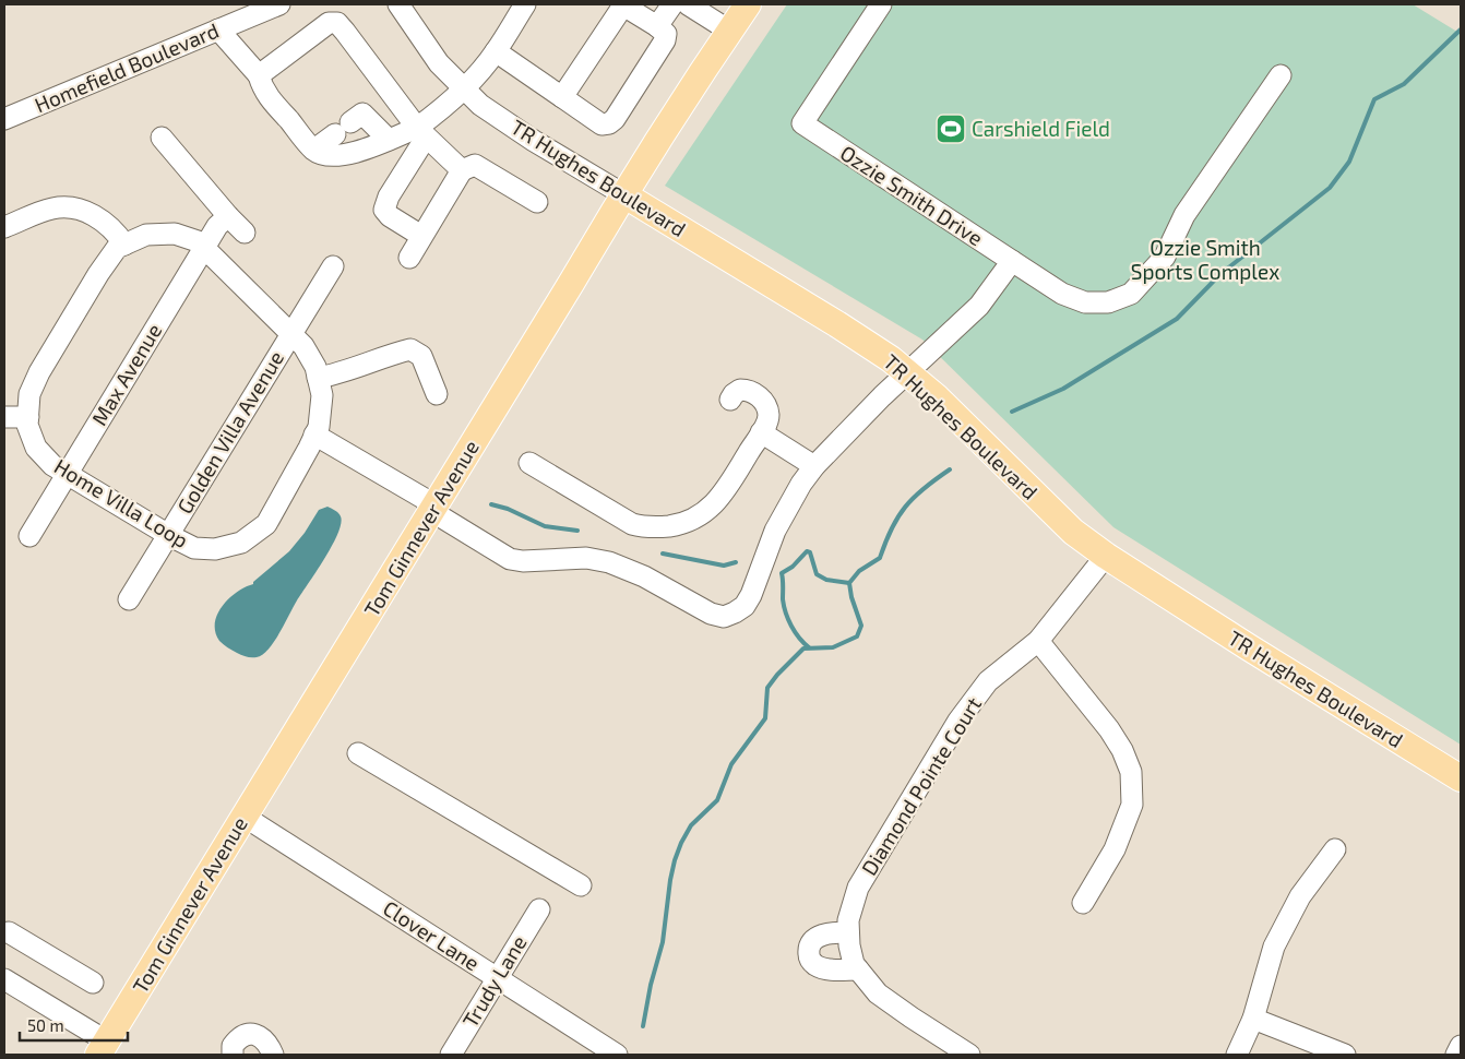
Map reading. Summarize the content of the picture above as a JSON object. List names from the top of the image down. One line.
{"streets":{"main road":["TR Hughes Boulevard","Tom Ginnever Avenue"],"street":["Homefield Boulevard","Ozzie Smith Drive","Max Avenue","Golden Villa Avenue","Home Villa Loop","Diamond Pointe Court","Clover Lane","Trudy Lane"]},"crossings":[["TR Hughes Boulevard","Tom Ginnever Avenue"],["TR Hughes Boulevard","Diamond Pointe Court"],["Max Avenue","Home Villa Loop"],["Golden Villa Avenue","Home Villa Loop"],["Tom Ginnever Avenue","Clover Lane"],["Clover Lane","Trudy Lane"]],"parks":["Ozzie Smith Sports Complex"],"places":{"sports":["Carshield Field"]},"scale_bar":"50 m"}
